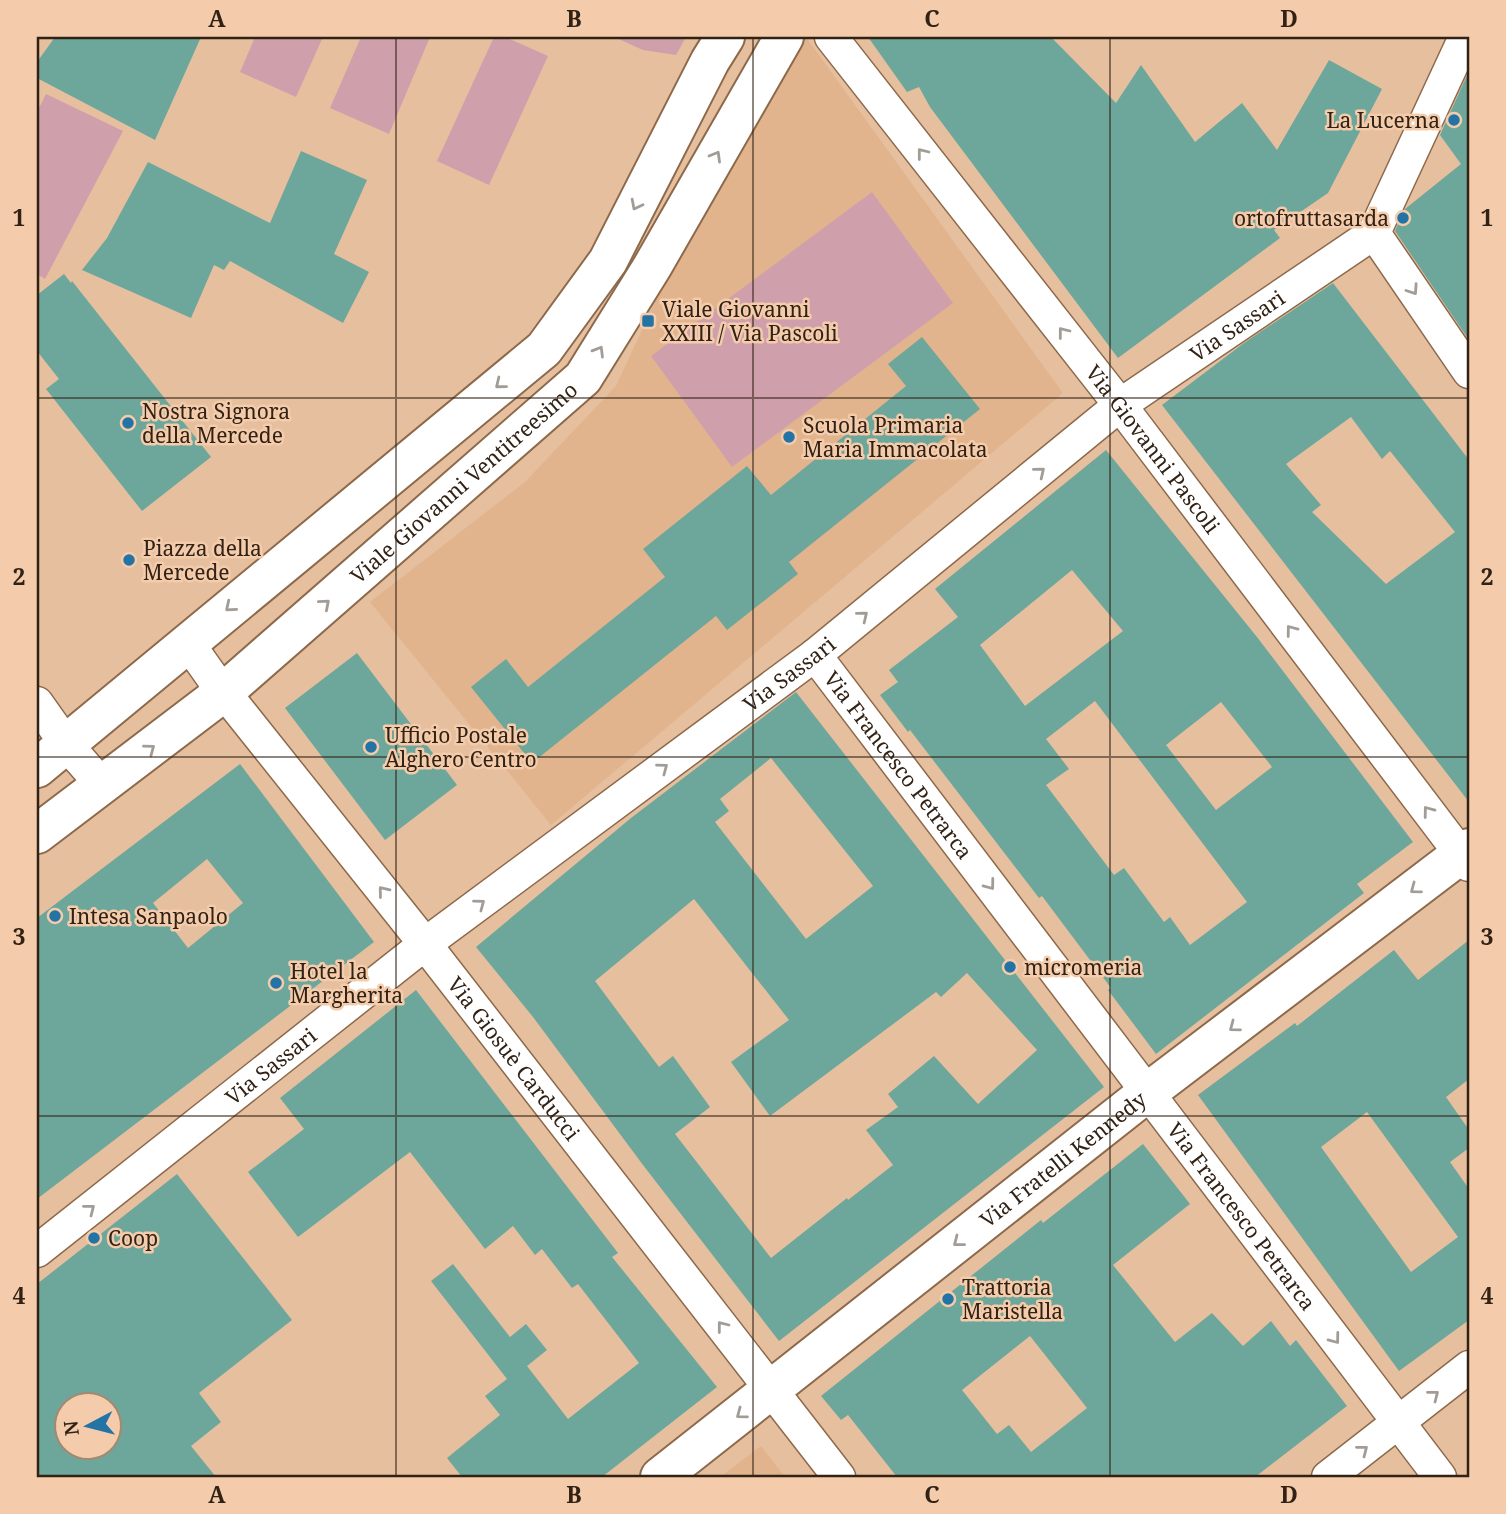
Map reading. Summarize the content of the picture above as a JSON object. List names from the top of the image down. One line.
{"streets":{"main road":["Viale Giovanni Ventitreesimo","Via Fratelli Kennedy"],"street":["Via Sassari","Via Giovanni Pascoli","Via Francesco Petrarca","Via Giosuè Carducci"]},"crossings":[["Via Sassari","Via Giovanni Pascoli"],["Via Sassari","Via Francesco Petrarca"],["Via Sassari","Via Giosuè Carducci"],["Via Giovanni Pascoli","Via Fratelli Kennedy"],["Viale Giovanni Ventitreesimo","Via Giosuè Carducci"],["Via Francesco Petrarca","Via Fratelli Kennedy"],["Via Giosuè Carducci","Via Fratelli Kennedy"]],"one_way":["Via Sassari","Via Giovanni Pascoli","Via Francesco Petrarca","Via Giosuè Carducci","Via Fratelli Kennedy"],"places":{"other":["La Lucerna","ortofruttasarda","Nostra Signora della Mercede","Scuola Primaria Maria Immacolata","Piazza della Mercede","Ufficio Postale Alghero Centro","Intesa Sanpaolo","micromeria","Hotel la Margherita","Coop","Trattoria Maristella"],"transit":["Viale Giovanni XXIII / Via Pascoli"]},"north":"left","grid":{"columns":["A","B","C","D"],"rows":["1","2","3","4"]}}
